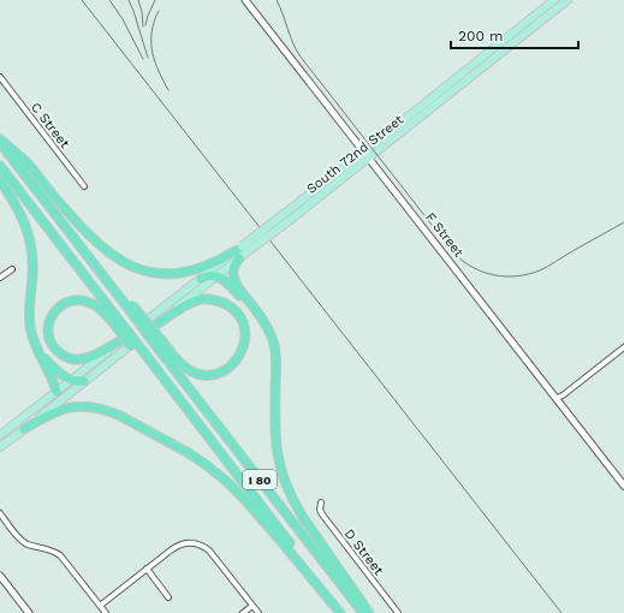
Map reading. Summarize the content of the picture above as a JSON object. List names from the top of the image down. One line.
{"streets":{"highway":["I 80"],"main road":["South 72nd Street"],"street":["C Street","F Street","D Street"]},"crossings":[["South 72nd Street","F Street"]],"scale_bar":"200 m"}
